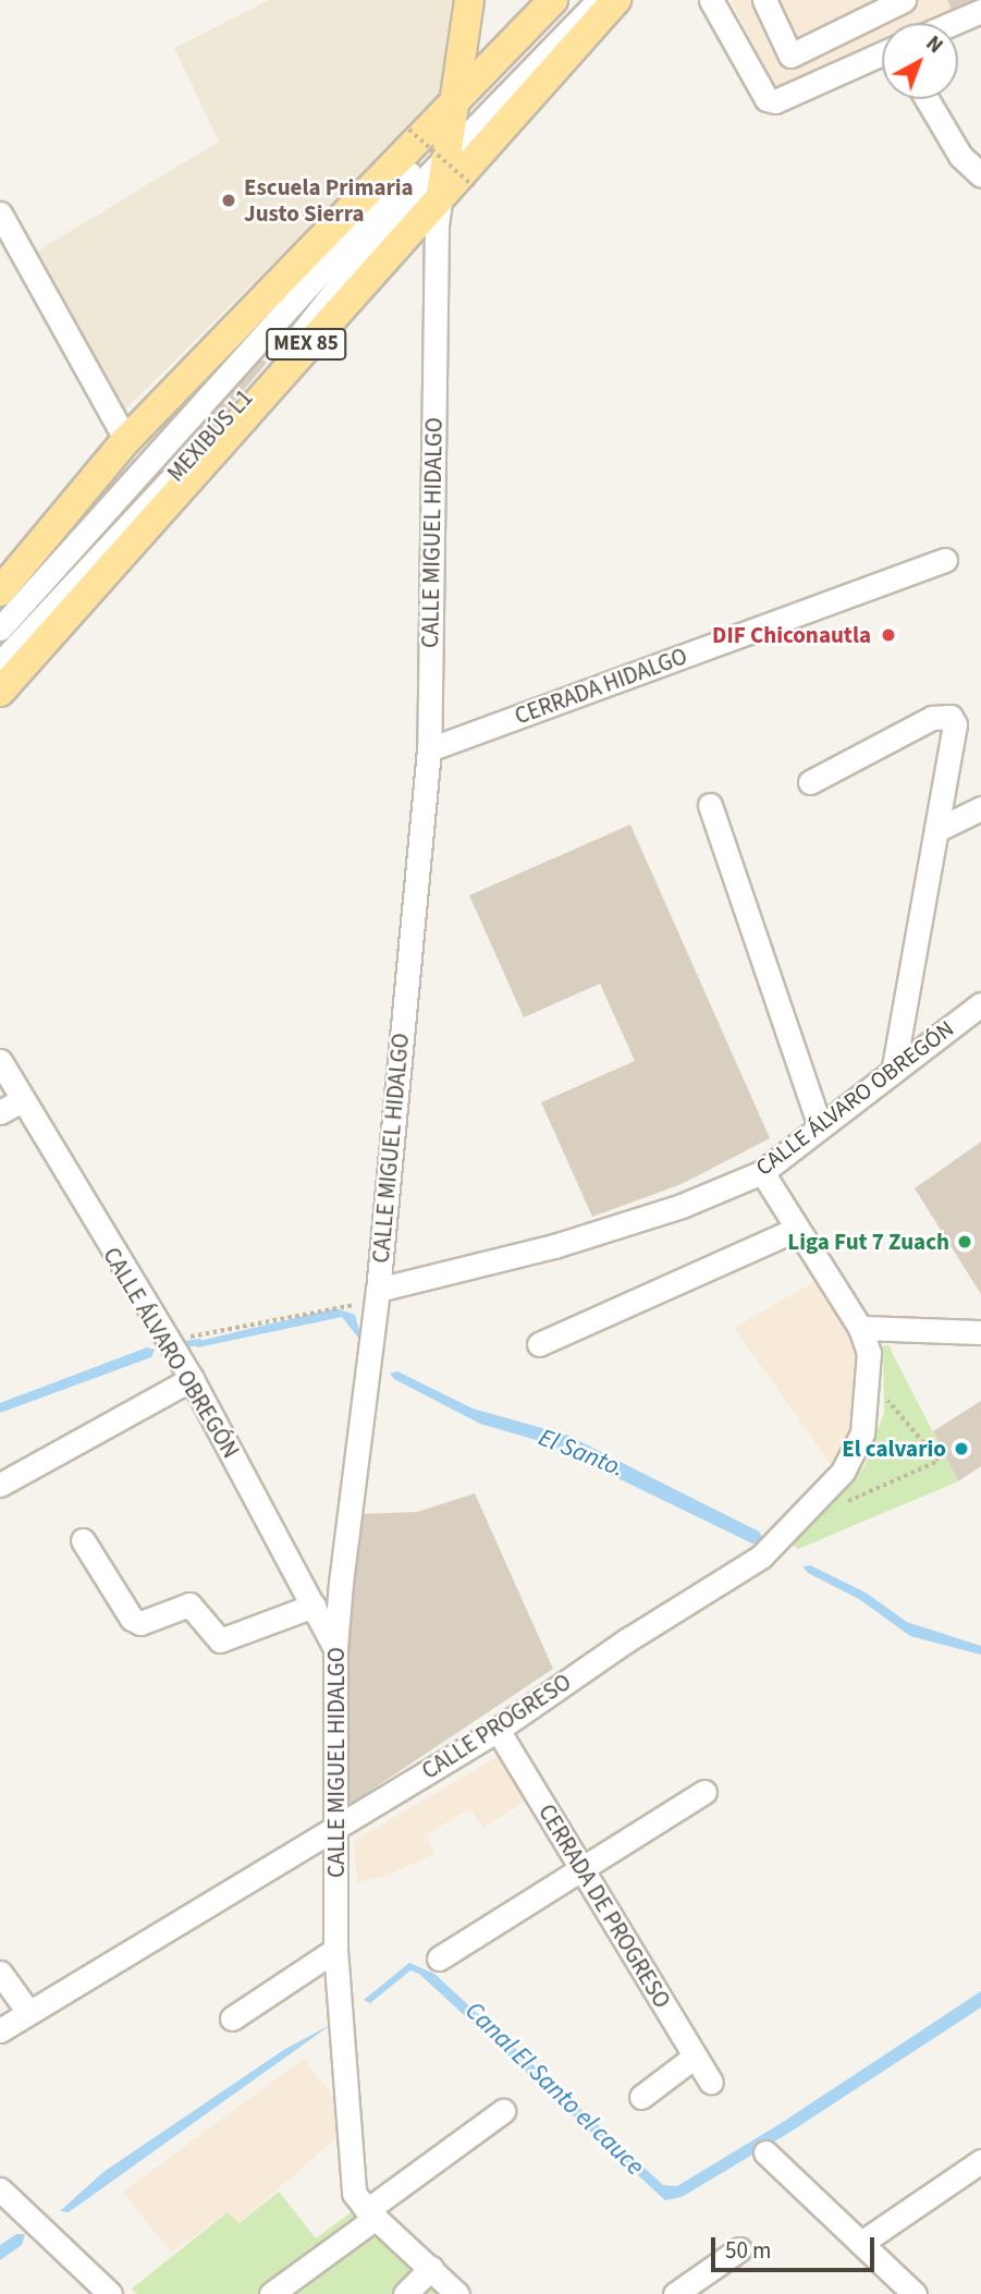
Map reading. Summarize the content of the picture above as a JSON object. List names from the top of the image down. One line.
{"streets":{"main road":["MEX 85","CALLE MIGUEL HIDALGO"],"street":["MEXIBÚS L1","CERRADA HIDALGO","CALLE ÁLVARO OBREGÓN","CALLE PROGRESO","CERRADA DE PROGRESO"]},"crossings":[["MEX 85","CALLE MIGUEL HIDALGO"],["MEXIBÚS L1","CALLE MIGUEL HIDALGO"],["CALLE MIGUEL HIDALGO","CERRADA HIDALGO"],["CALLE MIGUEL HIDALGO","CALLE ÁLVARO OBREGÓN"],["CALLE MIGUEL HIDALGO","CALLE PROGRESO"],["CALLE ÁLVARO OBREGÓN","CALLE PROGRESO"],["CALLE PROGRESO","CERRADA DE PROGRESO"]],"water":["El Santo.","Canal El Santo el cauce"],"places":["Escuela Primaria Justo Sierra","DIF Chiconautla","Liga Fut 7 Zuach","El calvario"],"scale_bar":"50 m","north":"top right"}
